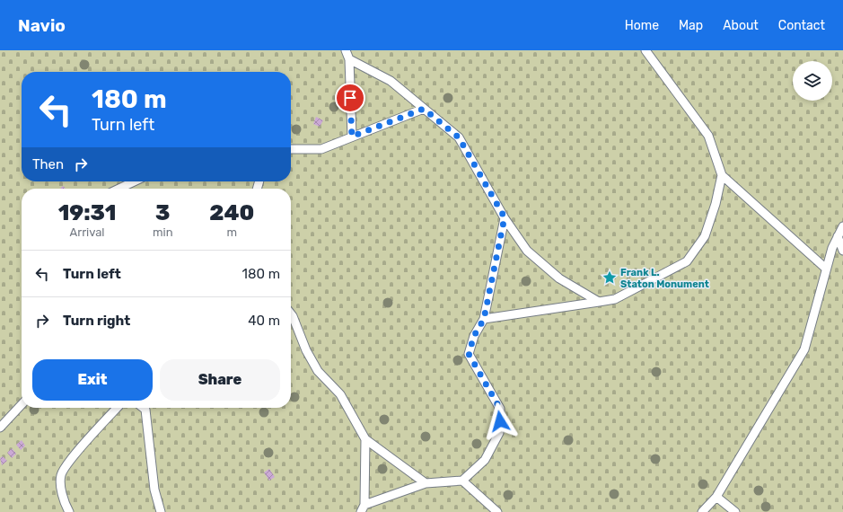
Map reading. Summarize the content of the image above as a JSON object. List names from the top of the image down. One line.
{"places":{"place":["Frank L. Staton Monument"]},"page":{"header":"Navio","nav":["Home","Map","About","Contact"],"turn":["180 m","Turn left"],"then":"Then","eta":["19:31","Arrival","3","min","240","m"],"list":[{"name":"Turn left","value":"180 m"},{"name":"Turn right","value":"40 m"}],"buttons":["Exit","Share"]}}
